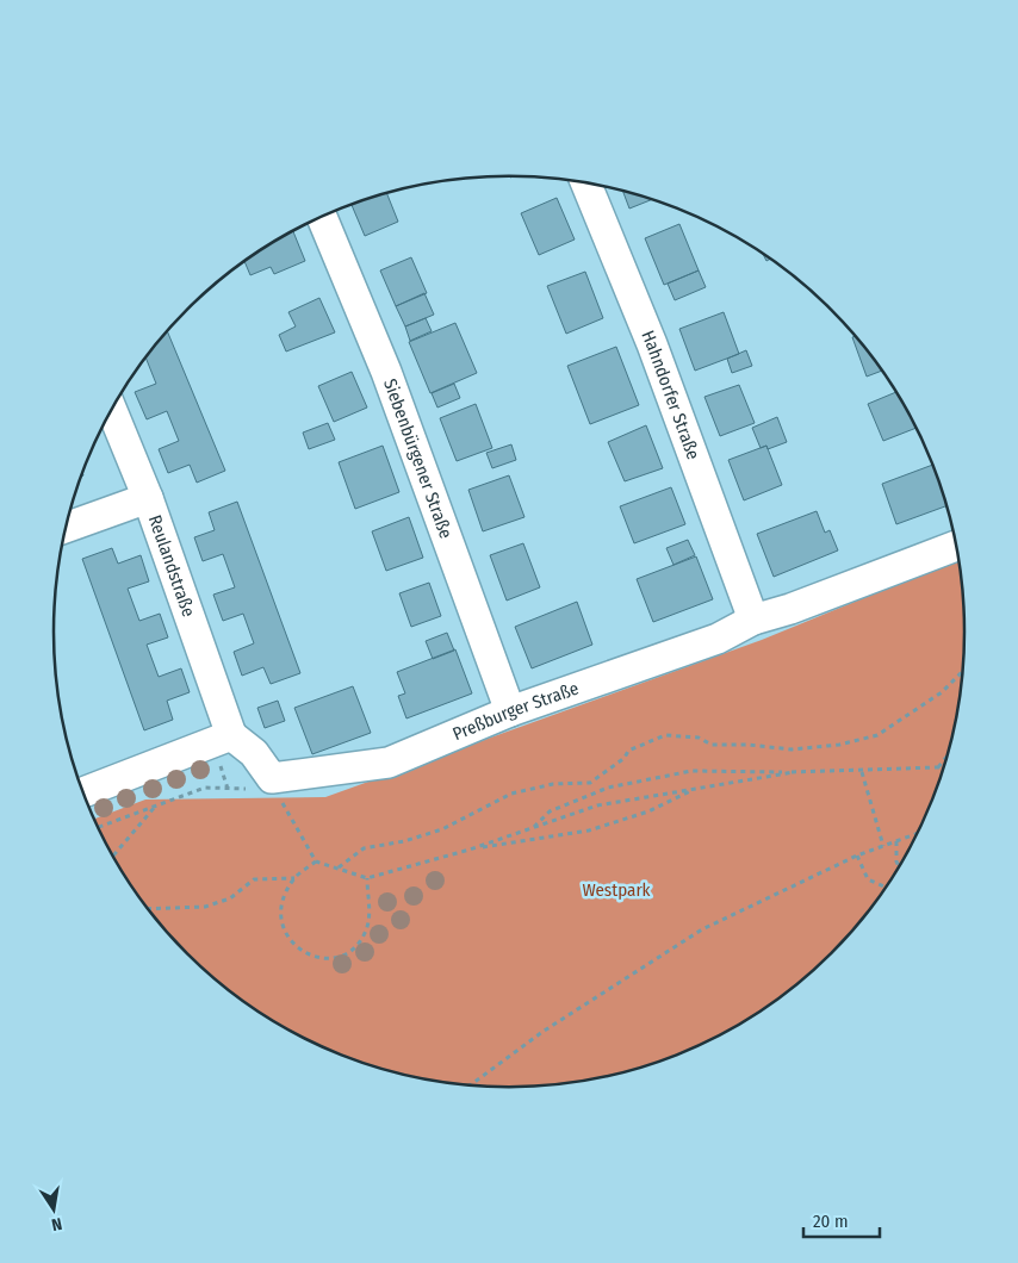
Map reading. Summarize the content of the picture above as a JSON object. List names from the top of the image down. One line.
{"streets":{"street":["Hahndorfer Straße","Siebenbürgener Straße","Reulandstraße","Preßburger Straße"]},"crossings":[["Hahndorfer Straße","Preßburger Straße"],["Siebenbürgener Straße","Preßburger Straße"],["Reulandstraße","Preßburger Straße"]],"parks":["Westpark"],"scale_bar":"20 m","north":"bottom"}
